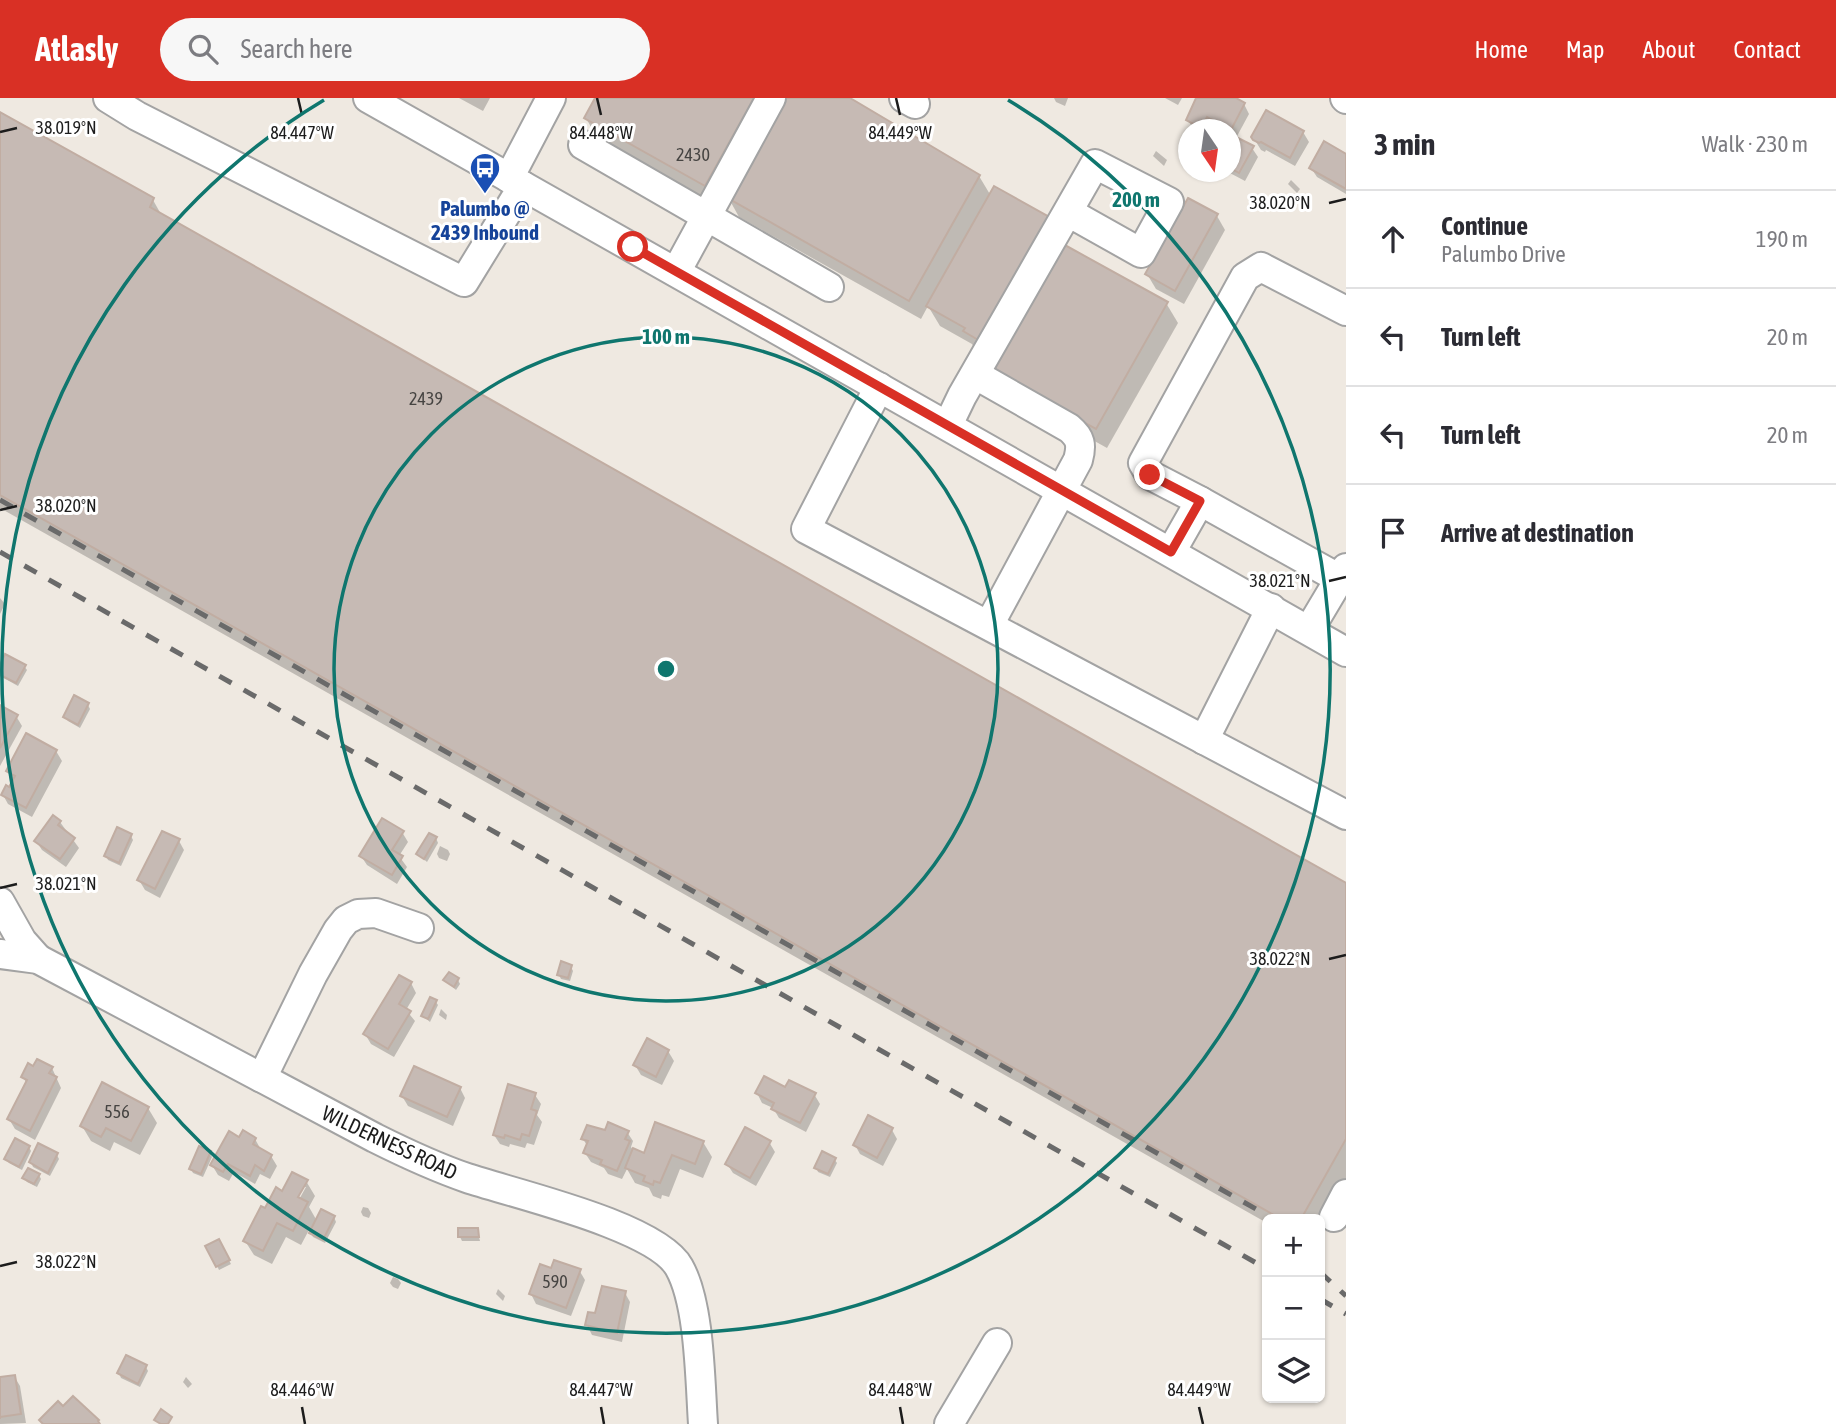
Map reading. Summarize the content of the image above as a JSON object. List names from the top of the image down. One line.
{"streets":{"street":["WILDERNESS ROAD"]},"places":{"bus stop":["Palumbo @ 2439 Inbound"]},"house_numbers":["2430","2439","556","590"],"north":"bottom","page":{"header":"Atlasly","search":"Search here","nav":["Home","Map","About","Contact"],"heading":["3 min","Walk · 230 m"],"list":[["Continue","Palumbo Drive","190 m"],["Turn left","20 m"],["Turn left","20 m"],"Arrive at destination"],"map_buttons":["+","−"]},"coordinates":["38.019°N","84.447°W","84.448°W","84.449°W","38.020°N","38.021°N","38.022°N","84.446°W"],"rings":["200 m","100 m"]}
